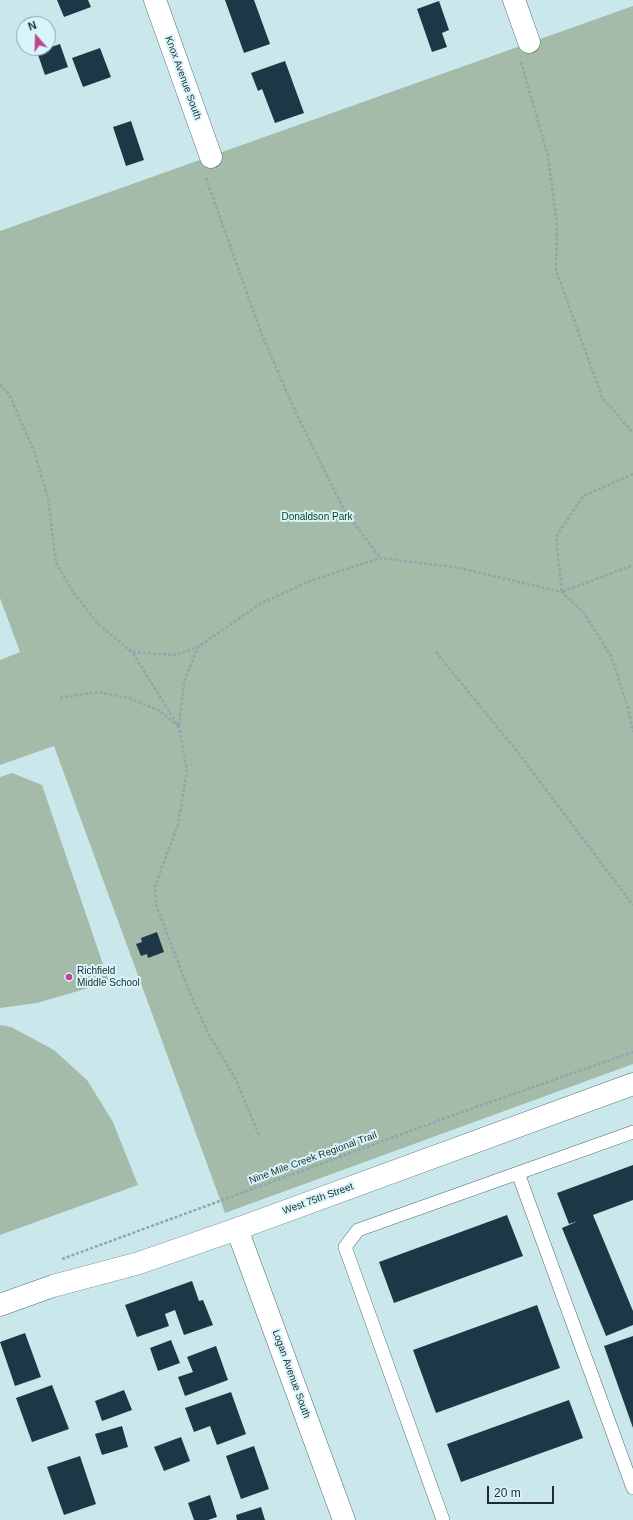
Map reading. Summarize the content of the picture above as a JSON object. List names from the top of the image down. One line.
{"streets":{"street":["Knox Avenue South","West 75th Street","Logan Avenue South"],"path":["Nine Mile Creek Regional Trail"]},"crossings":[["West 75th Street","Logan Avenue South"]],"parks":["Donaldson Park"],"places":["Richfield Middle School"],"scale_bar":"20 m","north":"top"}
